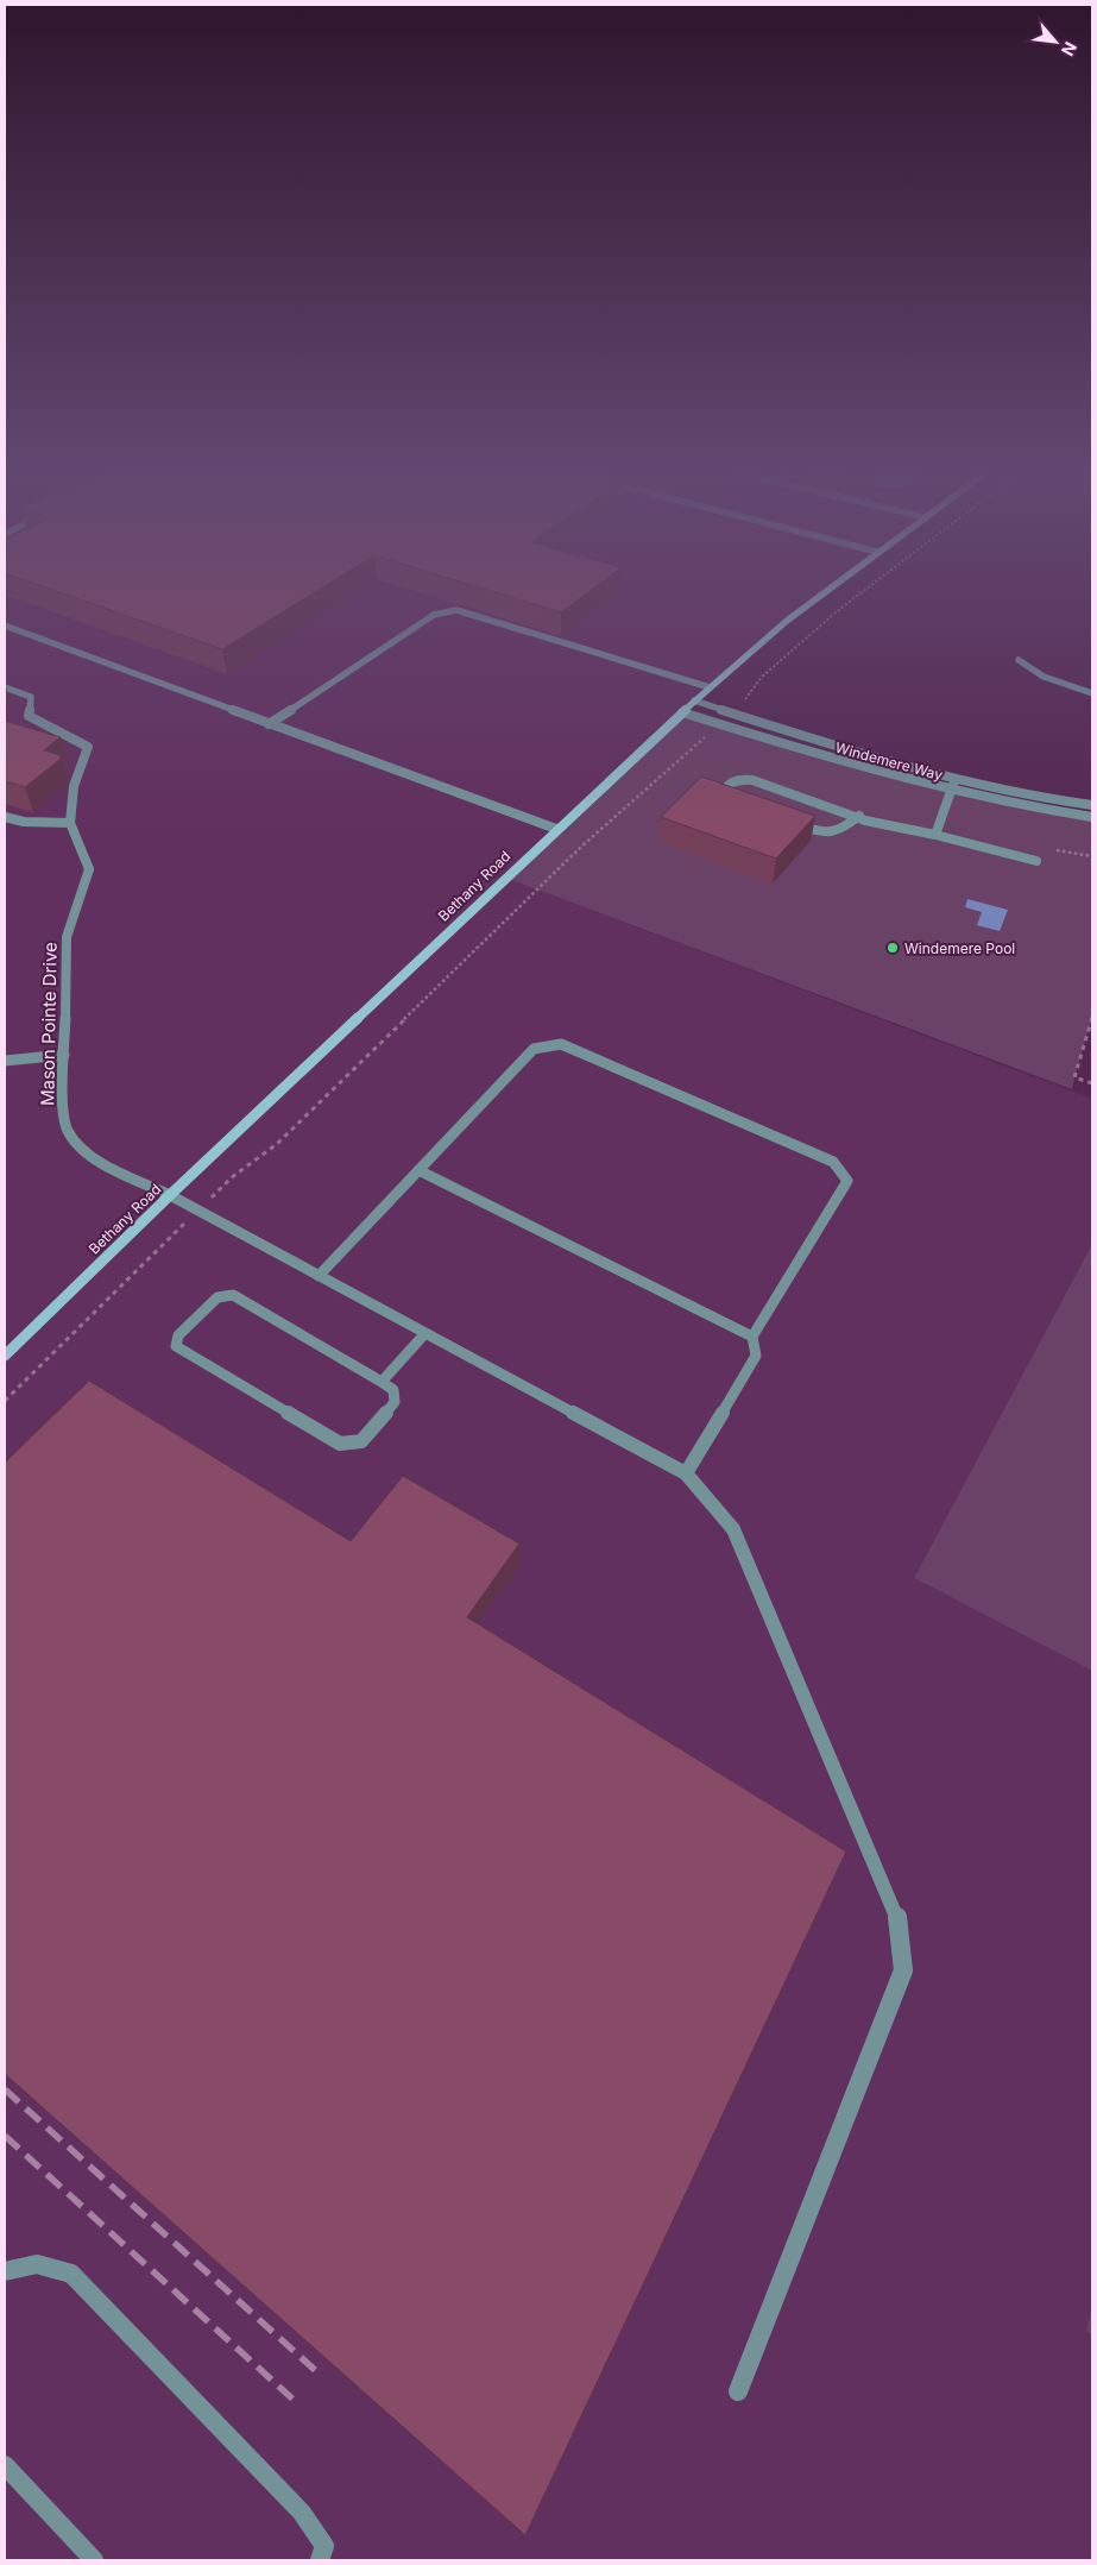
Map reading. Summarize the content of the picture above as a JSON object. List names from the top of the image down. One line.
{"streets":{"main road":["Bethany Road"],"street":["Windemere Way","Mason Pointe Drive"]},"crossings":[["Windemere Way","Bethany Road"],["Bethany Road","Mason Pointe Drive"]],"places":["Windemere Pool"],"north":"bottom right"}
